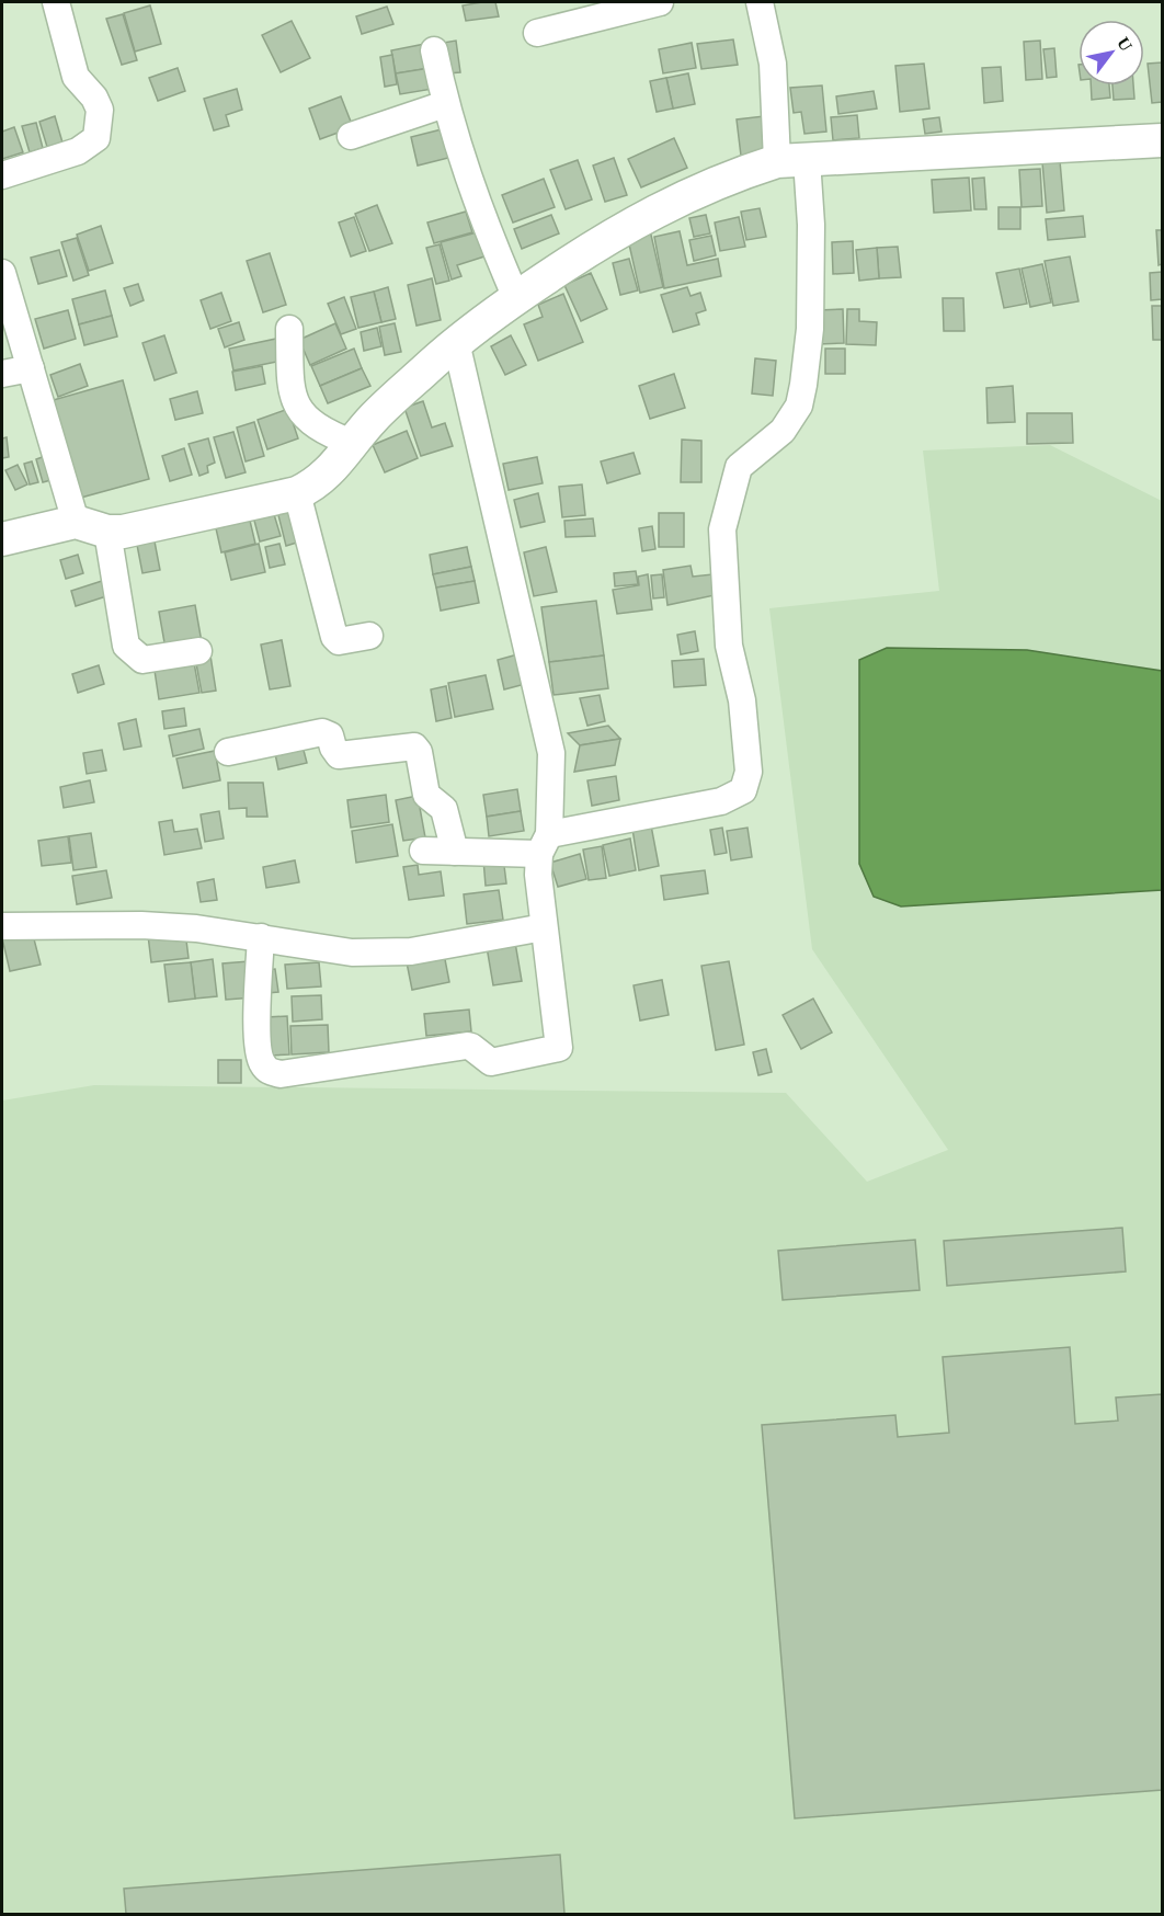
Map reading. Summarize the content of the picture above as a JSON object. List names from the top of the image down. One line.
{"north":"top right"}
